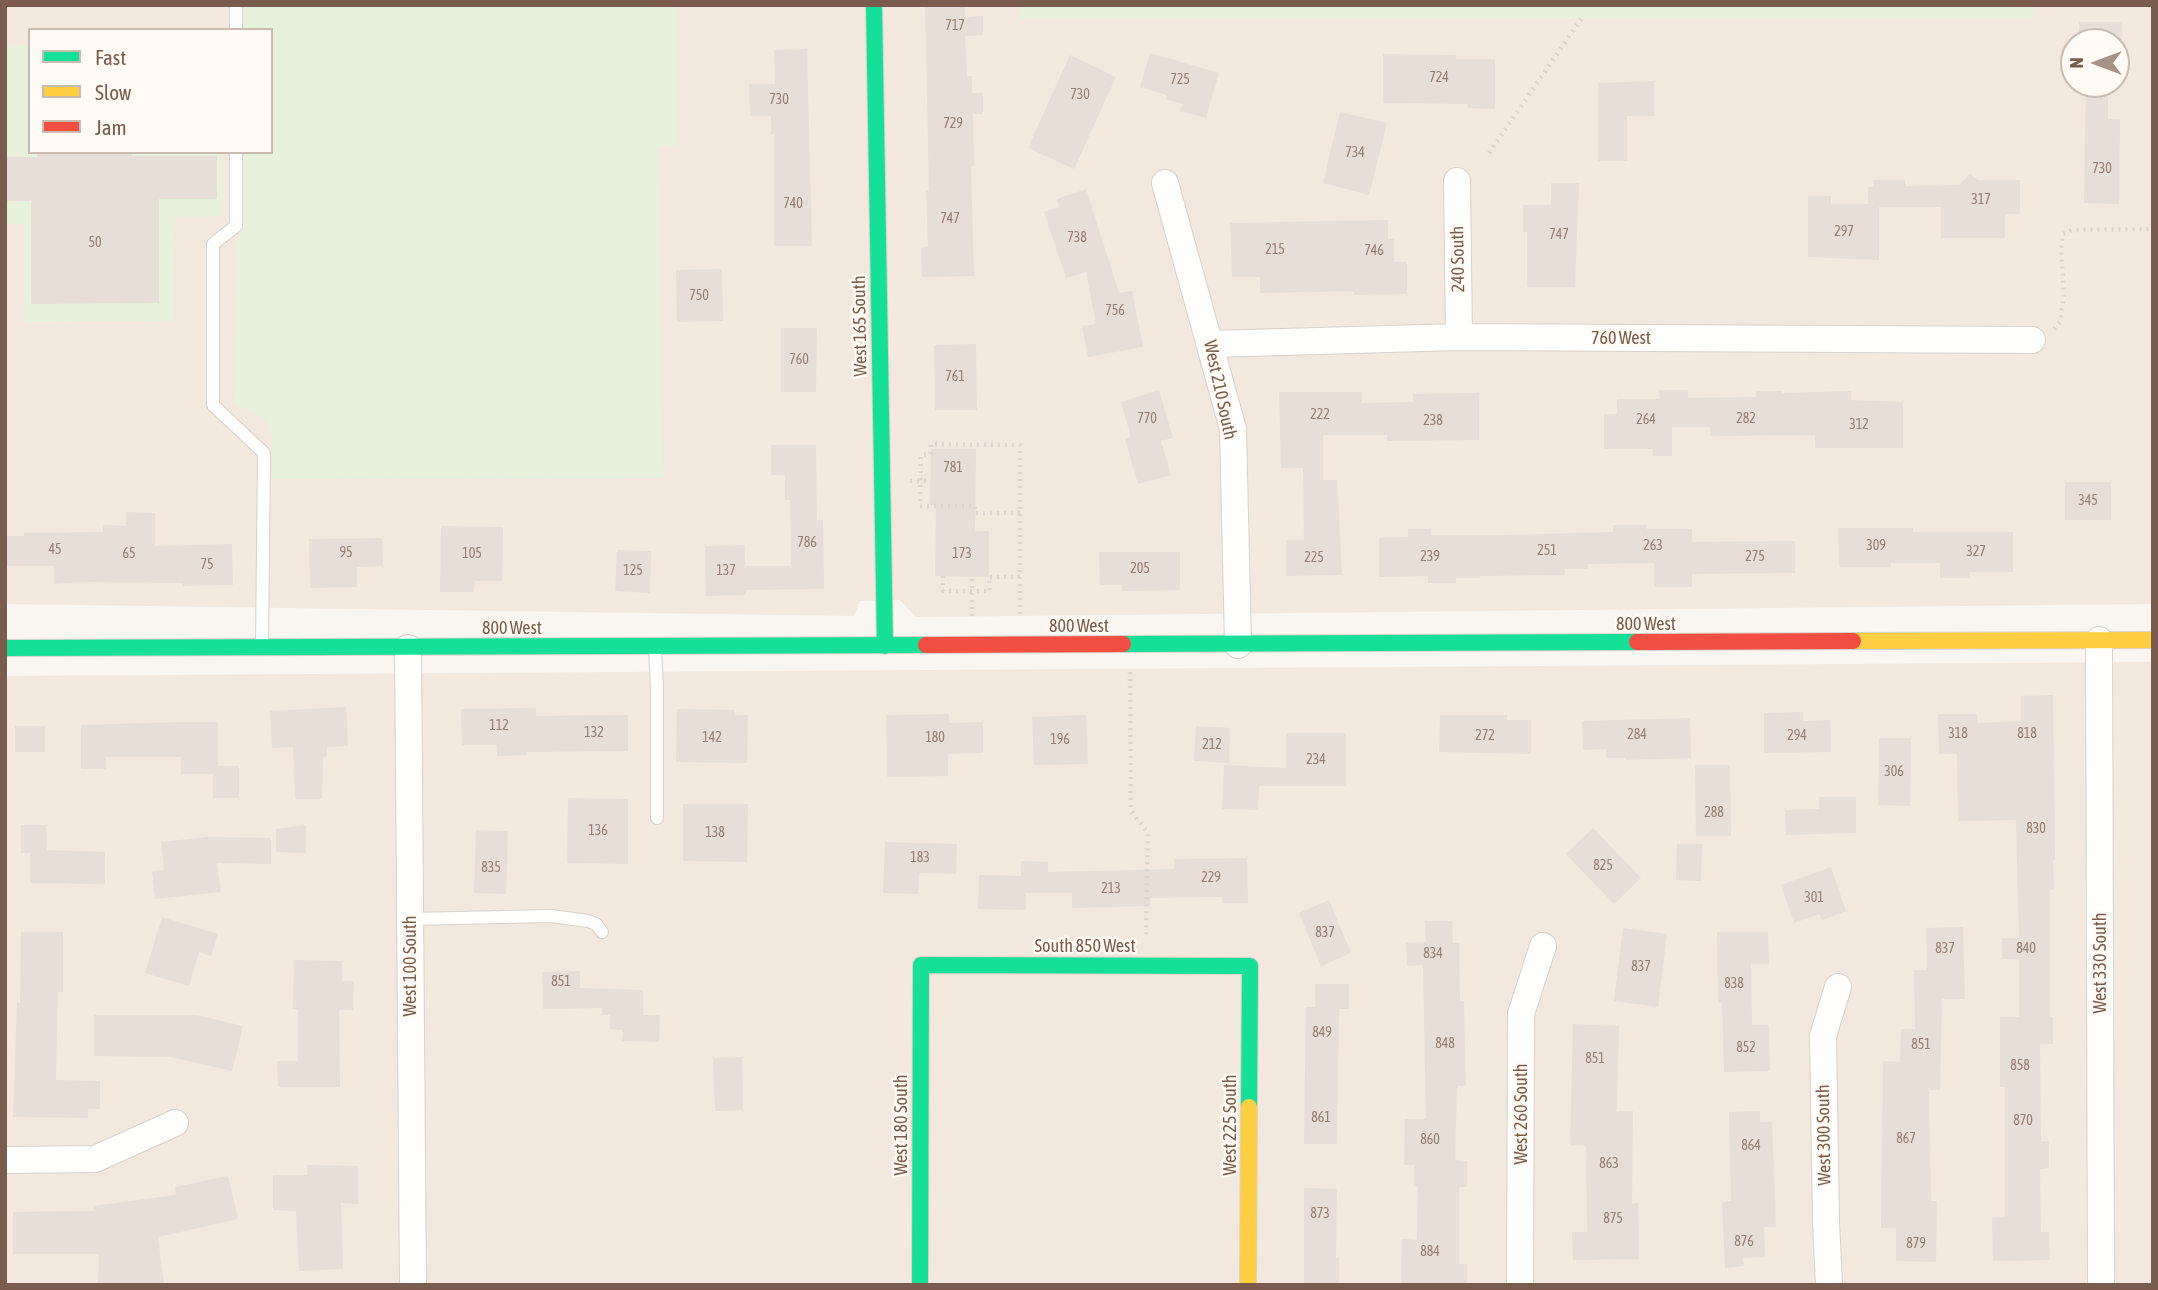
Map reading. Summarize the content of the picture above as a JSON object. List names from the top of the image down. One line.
{"streets":{"street":["240 South","West 165 South","760 West","West 210 South","800 West","South 850 West","West 330 South","West 100 South","West 260 South","West 180 South","West 225 South","West 300 South"]},"crossings":[["240 South","760 West"],["West 165 South","800 West"],["760 West","West 210 South"],["West 210 South","800 West"],["800 West","West 330 South"],["800 West","West 100 South"],["South 850 West","West 180 South"],["South 850 West","West 225 South"]],"house_numbers":["717","724","725","730","730","729","734","730","317","740","747","297","747","738","50","215","746","750","756","760","761","222","770","282","264","238","312","781","345","786","263","309","45","251","327","95","65","105","173","239","275","225","75","205","125","137","112","132","318","818","284","272","294","142","180","196","212","234","306","288","830","136","138","183","825","835","229","213","301","837","837","840","834","837","851","838","849","848","851","852","851","858","861","870","867","860","864","863","873","875","876","879","884"],"legend":["Fast","Slow","Jam"],"north":"left"}
